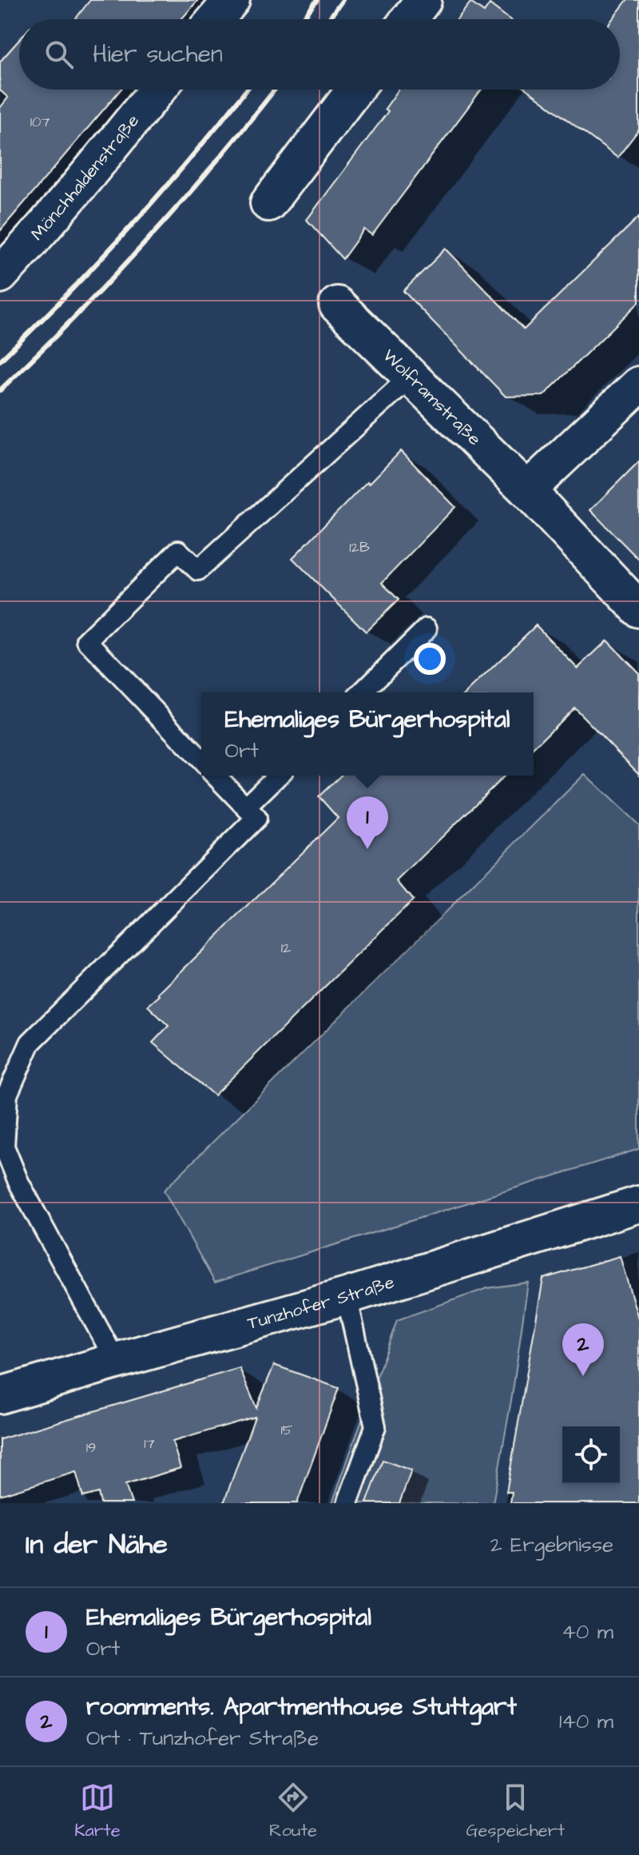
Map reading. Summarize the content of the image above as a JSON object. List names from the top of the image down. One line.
{"streets":{"street":["Mönchhaldenstraße","Wolframstraße","Tunzhofer Straße"]},"house_numbers":["107","12B","12","15","17","19"],"page":{"search":"Hier suchen","popup":["Ehemaliges Bürgerhospital","Ort"],"pins":["1","2"],"heading":["In der Nähe","2 Ergebnisse"],"list":[{"mark":"1","name":"Ehemaliges Bürgerhospital","note":"Ort","value":"40 m"},{"mark":"2","name":"roomments. Apartmenthouse Stuttgart","note":"Ort · Tunzhofer Straße","value":"140 m"}],"nav":["Karte","Route","Gespeichert"]}}
